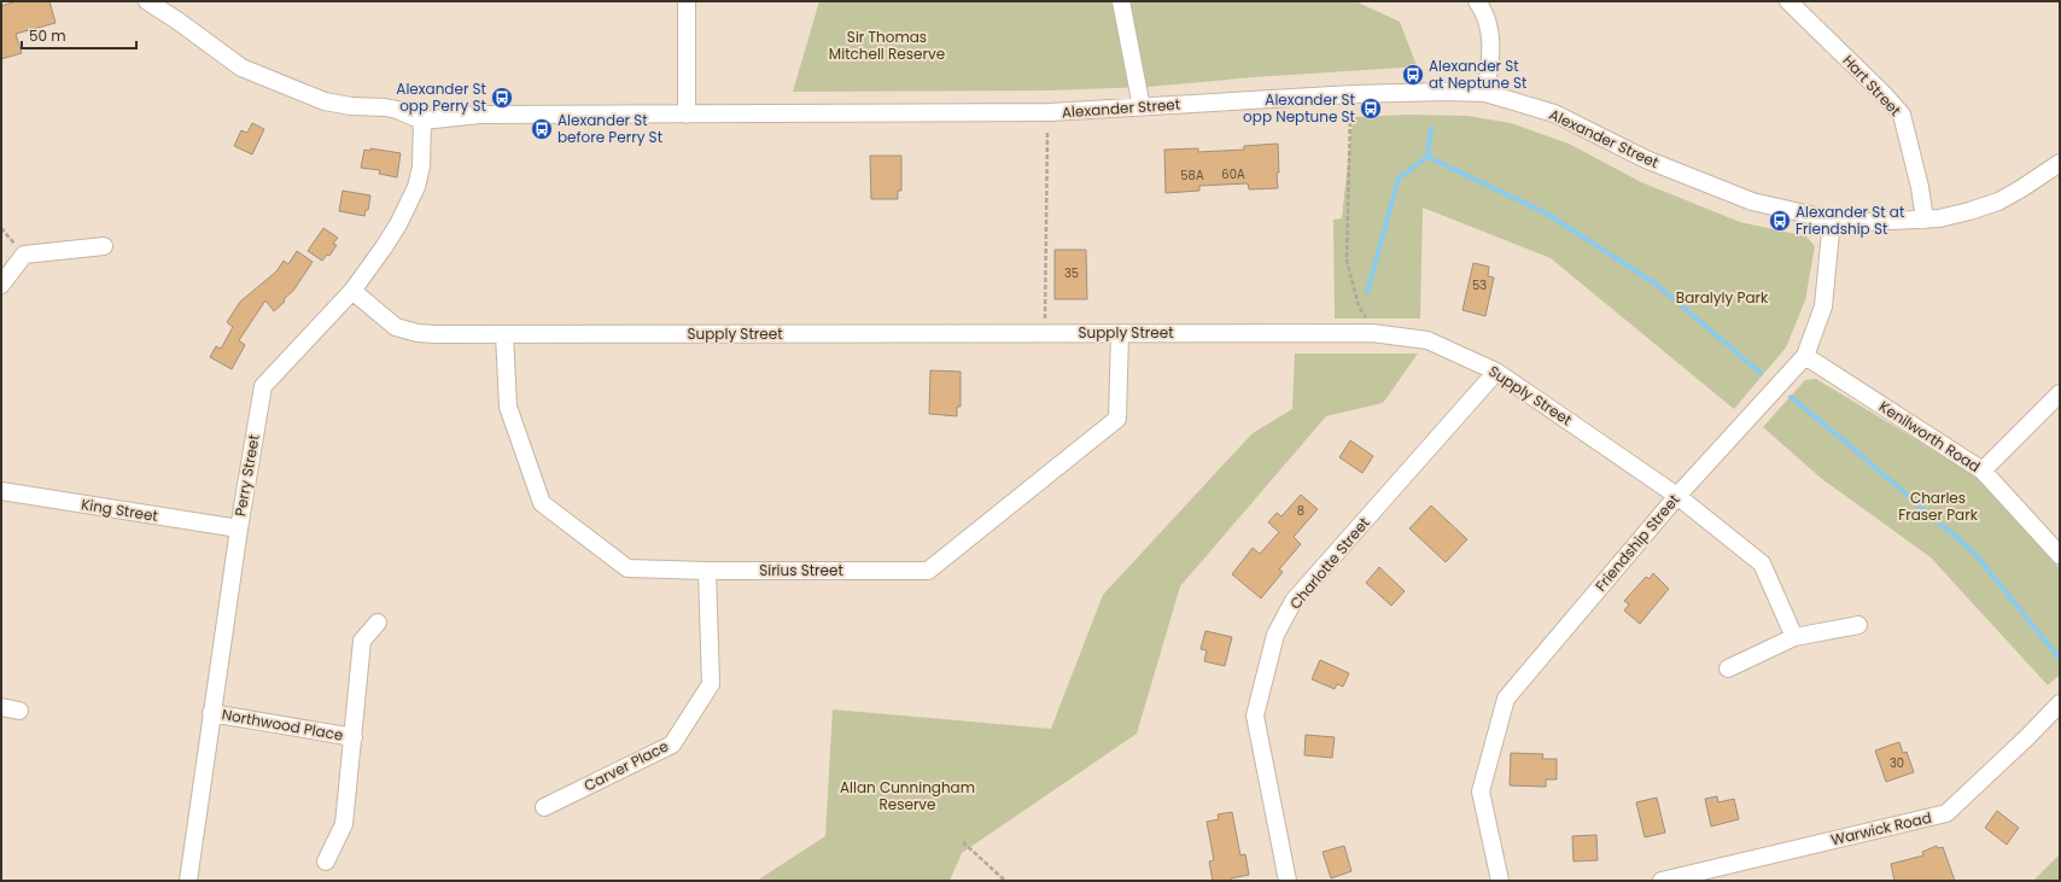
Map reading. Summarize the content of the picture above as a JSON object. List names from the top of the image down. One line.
{"streets":{"street":["Hart Street","Alexander Street","Supply Street","Kenilworth Road","Perry Street","King Street","Friendship Street","Charlotte Street","Sirius Street","Northwood Place","Carver Place","Warwick Road"]},"crossings":[["Hart Street","Alexander Street"],["Alexander Street","Perry Street"],["Alexander Street","Friendship Street"],["Supply Street","Perry Street"],["Supply Street","Friendship Street"],["Supply Street","Charlotte Street"],["Supply Street","Sirius Street"],["Kenilworth Road","Friendship Street"],["Perry Street","King Street"],["Perry Street","Northwood Place"],["Sirius Street","Carver Place"]],"parks":["Sir Thomas Mitchell Reserve","Baralyly Park","Charles Fraser Park","Allan Cunningham Reserve"],"places":{"bus stop":["Alexander St at Neptune St","Alexander St opp Perry St","Alexander St opp Neptune St","Alexander St before Perry St","Alexander St at Friendship St"]},"house_numbers":["60A","58A","35","53","8","30"],"scale_bar":"50 m"}
